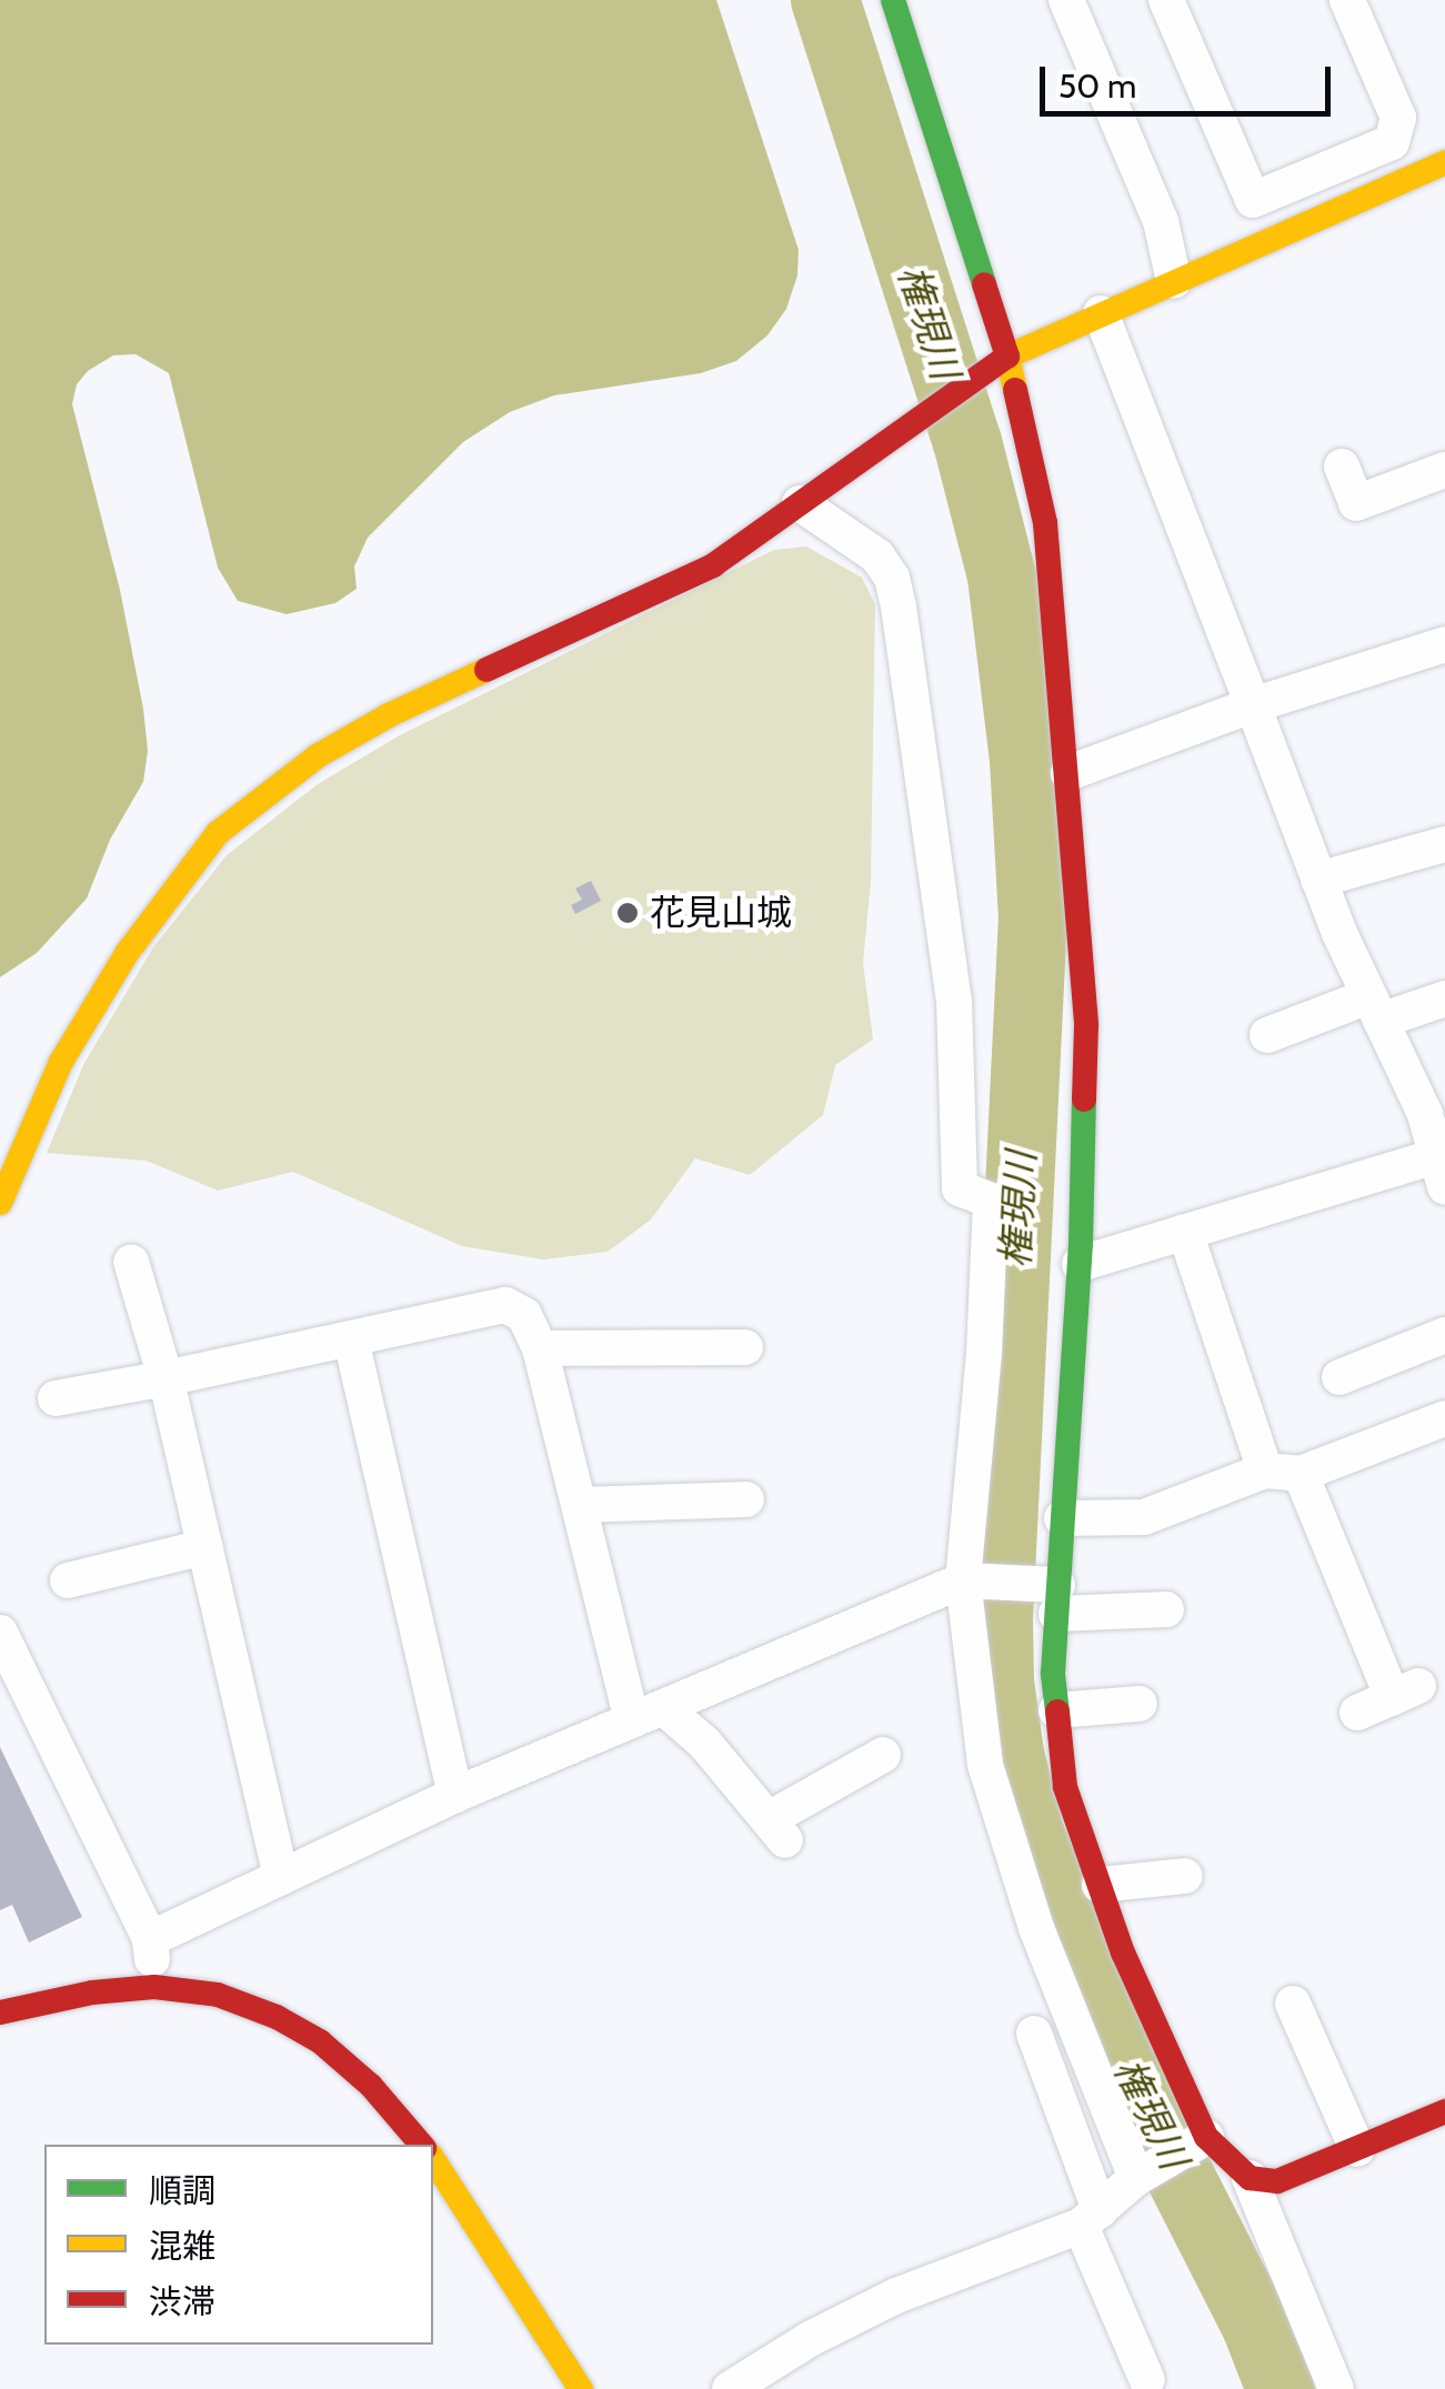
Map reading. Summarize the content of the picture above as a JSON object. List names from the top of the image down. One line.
{"water":["権現川"],"places":["花見山城"],"legend":["順調","混雑","渋滞"],"scale_bar":"50 m"}
